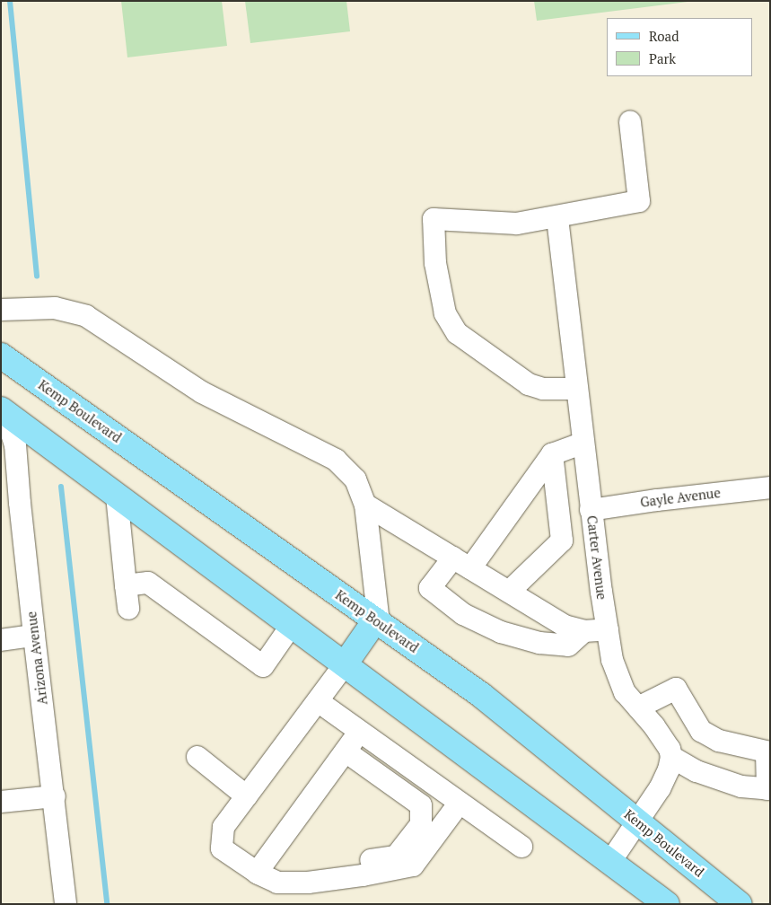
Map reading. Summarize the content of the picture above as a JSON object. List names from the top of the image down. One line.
{"streets":{"main road":["Kemp Boulevard"],"street":["Gayle Avenue","Carter Avenue","Arizona Avenue"]},"crossings":[["Gayle Avenue","Carter Avenue"]],"legend":["Road","Park"]}
